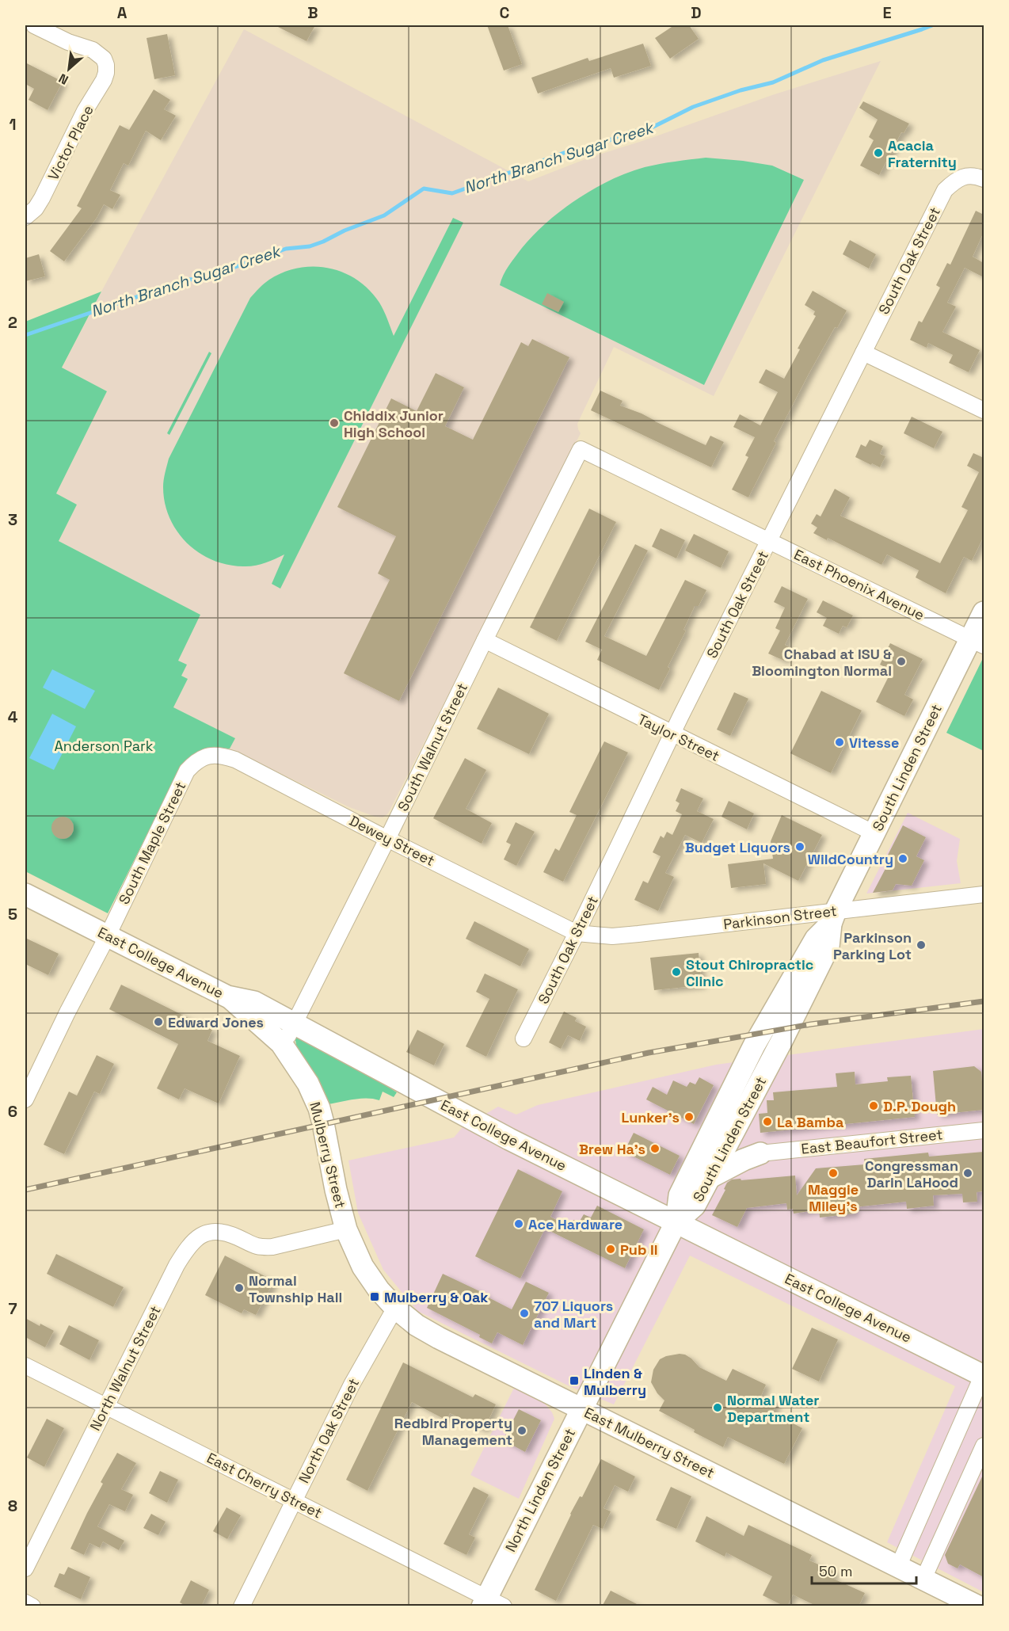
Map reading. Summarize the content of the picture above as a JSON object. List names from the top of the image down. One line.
{"streets":{"main road":["South Linden Street","East College Avenue","Mulberry Street","East Mulberry Street","North Linden Street"],"street":["Victor Place","South Oak Street","East Phoenix Avenue","Taylor Street","South Walnut Street","Dewey Street","South Maple Street","Parkinson Street","East Beaufort Street","North Walnut Street","North Oak Street","East Cherry Street"]},"crossings":[["South Oak Street","East Phoenix Avenue"],["South Oak Street","Taylor Street"],["South Oak Street","Dewey Street"],["South Oak Street","Parkinson Street"],["East Phoenix Avenue","South Walnut Street"],["East Phoenix Avenue","South Linden Street"],["Taylor Street","South Walnut Street"],["Taylor Street","South Linden Street"],["South Walnut Street","Dewey Street"],["South Walnut Street","East College Avenue"],["South Walnut Street","Mulberry Street"],["South Linden Street","Parkinson Street"],["South Linden Street","East College Avenue"],["South Linden Street","North Linden Street"],["Dewey Street","South Maple Street"],["Dewey Street","Parkinson Street"],["South Maple Street","East College Avenue"],["East College Avenue","Mulberry Street"],["East College Avenue","North Linden Street"],["Mulberry Street","North Walnut Street"],["Mulberry Street","North Oak Street"],["Mulberry Street","East Mulberry Street"],["North Walnut Street","East Cherry Street"],["North Oak Street","East Mulberry Street"],["North Oak Street","East Cherry Street"],["East Mulberry Street","North Linden Street"],["East Cherry Street","North Linden Street"]],"water":["North Branch Sugar Creek"],"parks":["Anderson Park"],"places":{"other":["Acacia Fraternity","Chiddix Junior High School","Chabad at ISU & Bloomington Normal","Vitesse","Budget Liquors","WildCountry","Parkinson Parking Lot","Stout Chiropractic Clinic","Edward Jones","D.P. Dough","Lunker's","La Bamba","Brew Ha's","Maggie Miley's","Congressman Darin LaHood","Ace Hardware","Pub II","Normal Township Hall","707 Liquors and Mart","Normal Water Department","Redbird Property Management"],"transit":["Mulberry & Oak","Linden & Mulberry"]},"scale_bar":"50 m","north":"bottom left","grid":{"columns":["A","B","C","D","E"],"rows":["1","2","3","4","5","6","7","8"]}}
